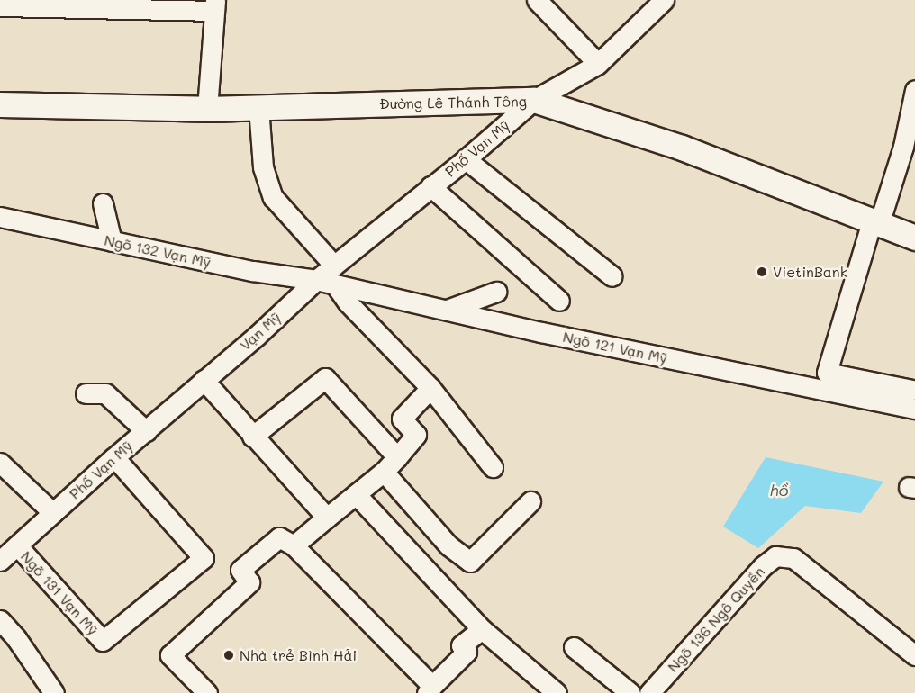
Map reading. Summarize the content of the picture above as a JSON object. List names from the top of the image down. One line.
{"streets":{"main road":["Đường Lê Thánh Tông"],"street":["Phố Vạn Mỹ","Ngõ 132 Vạn Mỹ","Vạn Mỹ","Ngõ 121 Vạn Mỹ","Ngõ 131 Vạn Mỹ","Ngõ 136 Ngô Quyền"]},"crossings":[["Đường Lê Thánh Tông","Phố Vạn Mỹ"],["Phố Vạn Mỹ","Ngõ 132 Vạn Mỹ"],["Phố Vạn Mỹ","Vạn Mỹ"],["Phố Vạn Mỹ","Ngõ 121 Vạn Mỹ"],["Phố Vạn Mỹ","Ngõ 131 Vạn Mỹ"],["Ngõ 132 Vạn Mỹ","Vạn Mỹ"],["Ngõ 132 Vạn Mỹ","Ngõ 121 Vạn Mỹ"],["Vạn Mỹ","Ngõ 121 Vạn Mỹ"]],"water":["hồ"],"places":["VietinBank","Nhà trẻ Bình Hải"]}
